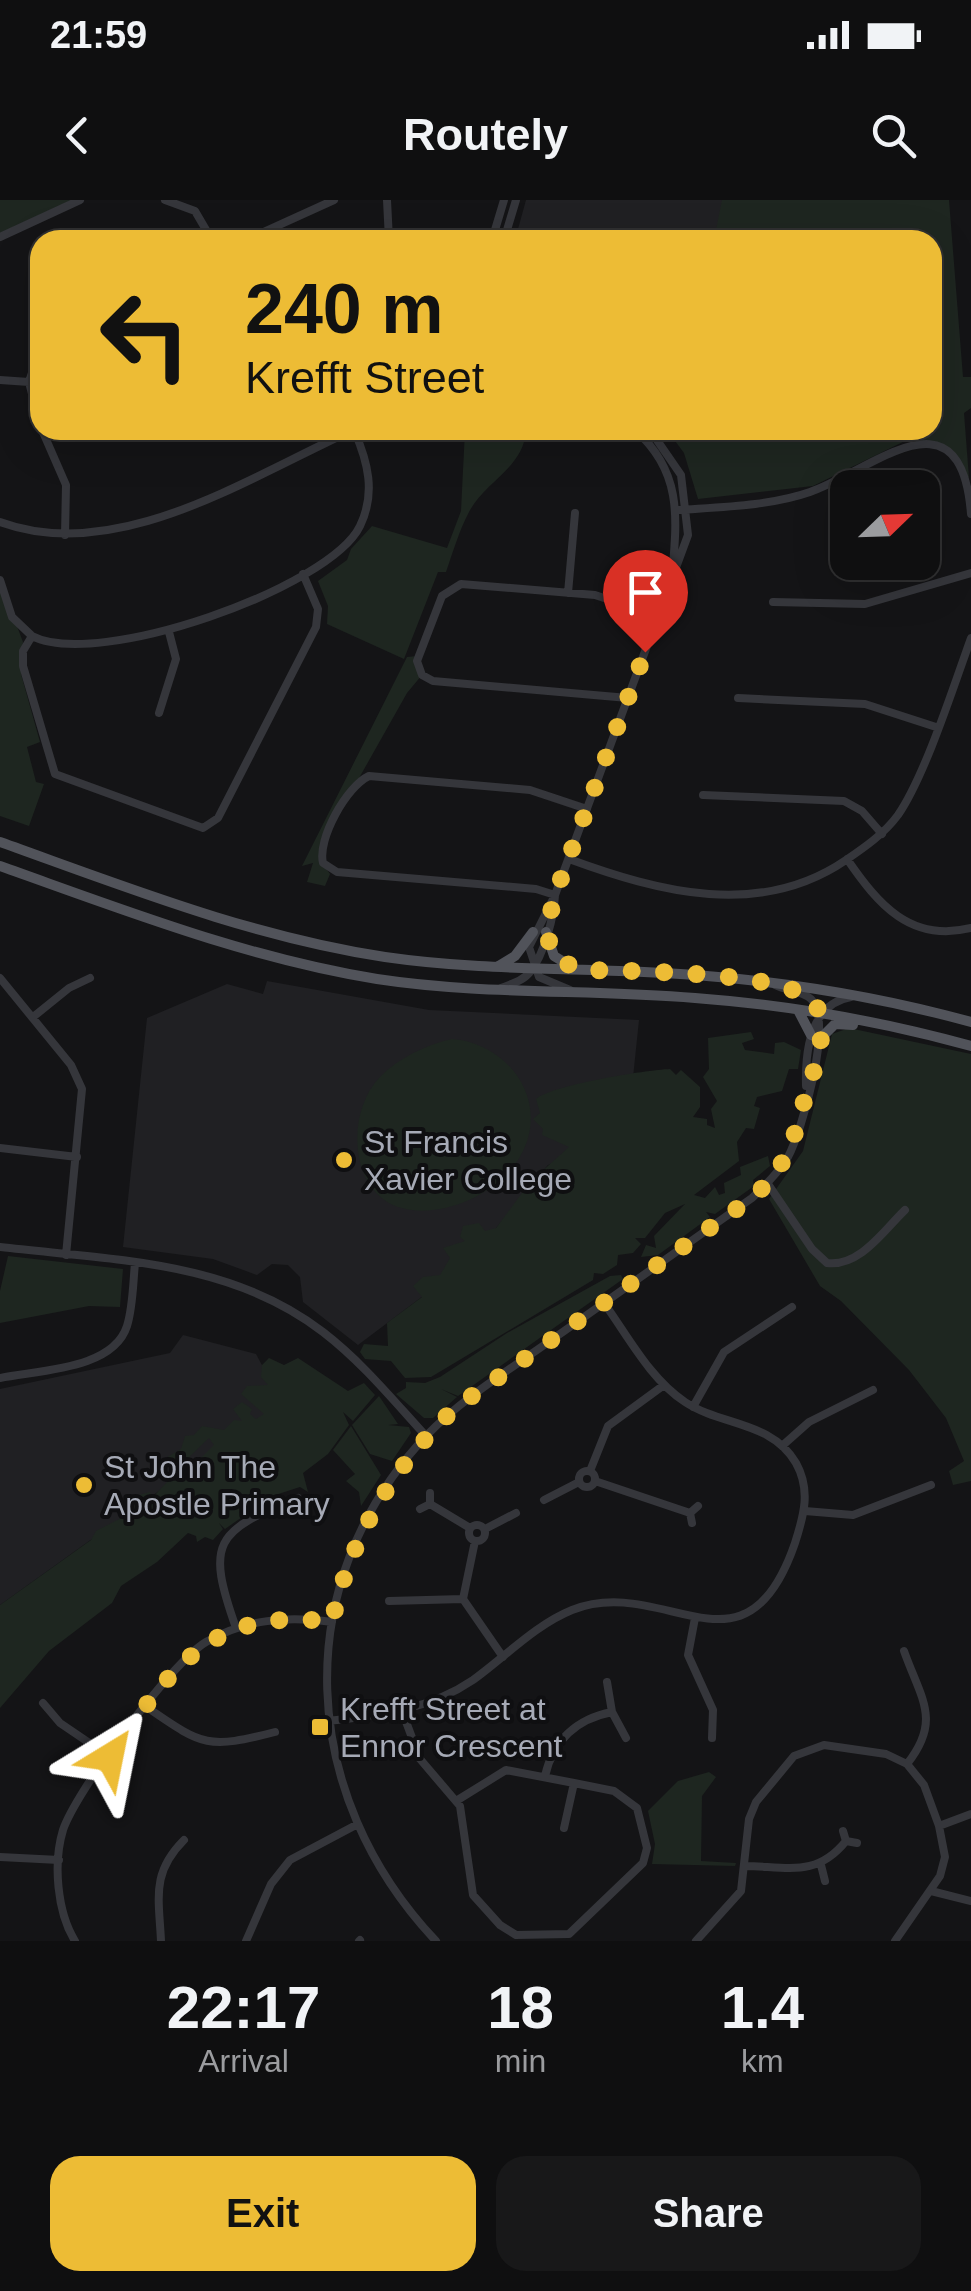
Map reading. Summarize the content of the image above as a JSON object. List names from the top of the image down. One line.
{"places":{"other":["St Francis Xavier College","St John The Apostle Primary"],"transit":["Krefft Street at Ennor Crescent"]},"north":"top right","page":{"status":"21:59","header":"Routely","turn":["240 m","Krefft Street"],"eta":["22:17","Arrival","18","min","1.4","km"],"buttons":["Exit","Share"]}}
